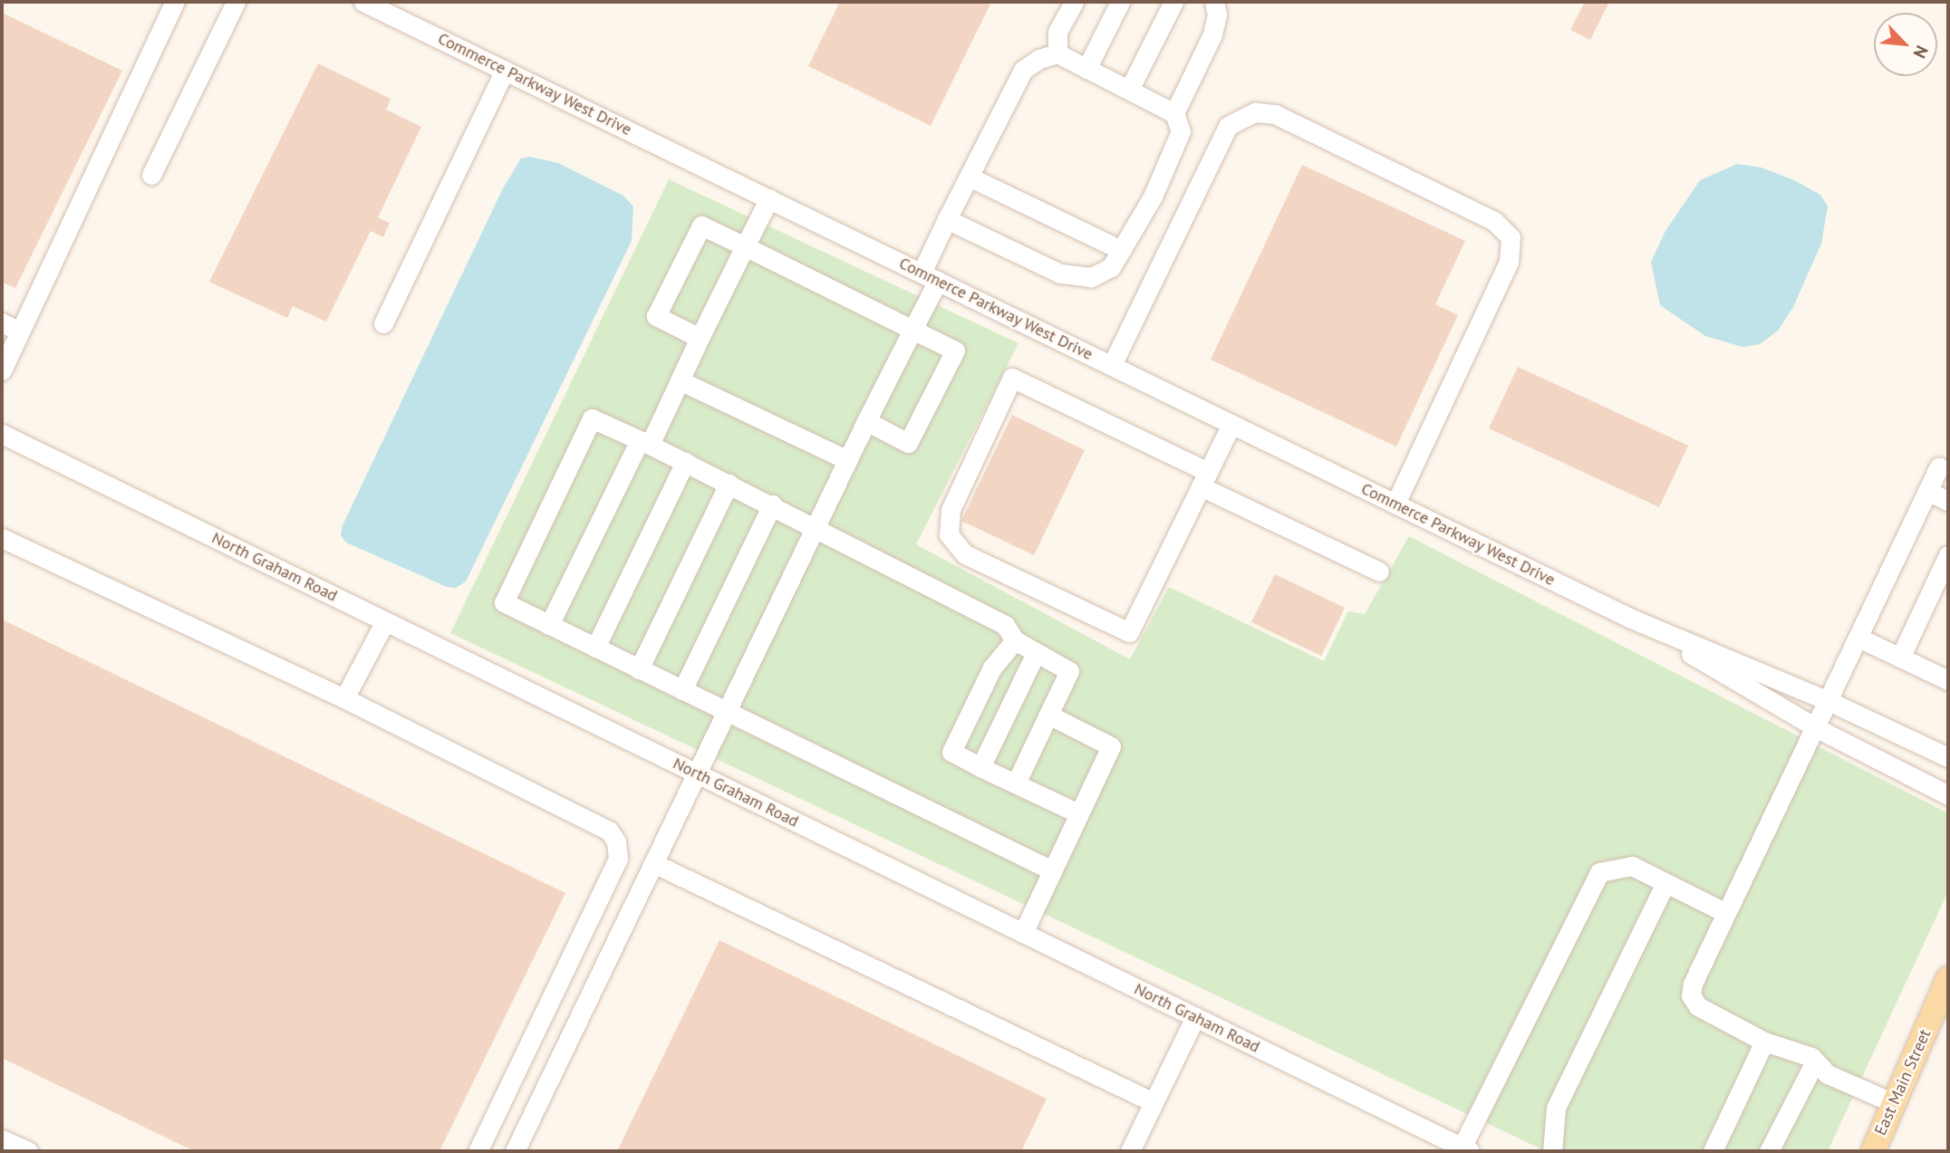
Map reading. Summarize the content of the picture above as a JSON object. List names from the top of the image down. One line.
{"streets":{"main road":["East Main Street"],"street":["Commerce Parkway West Drive","North Graham Road"]},"north":"bottom right"}
